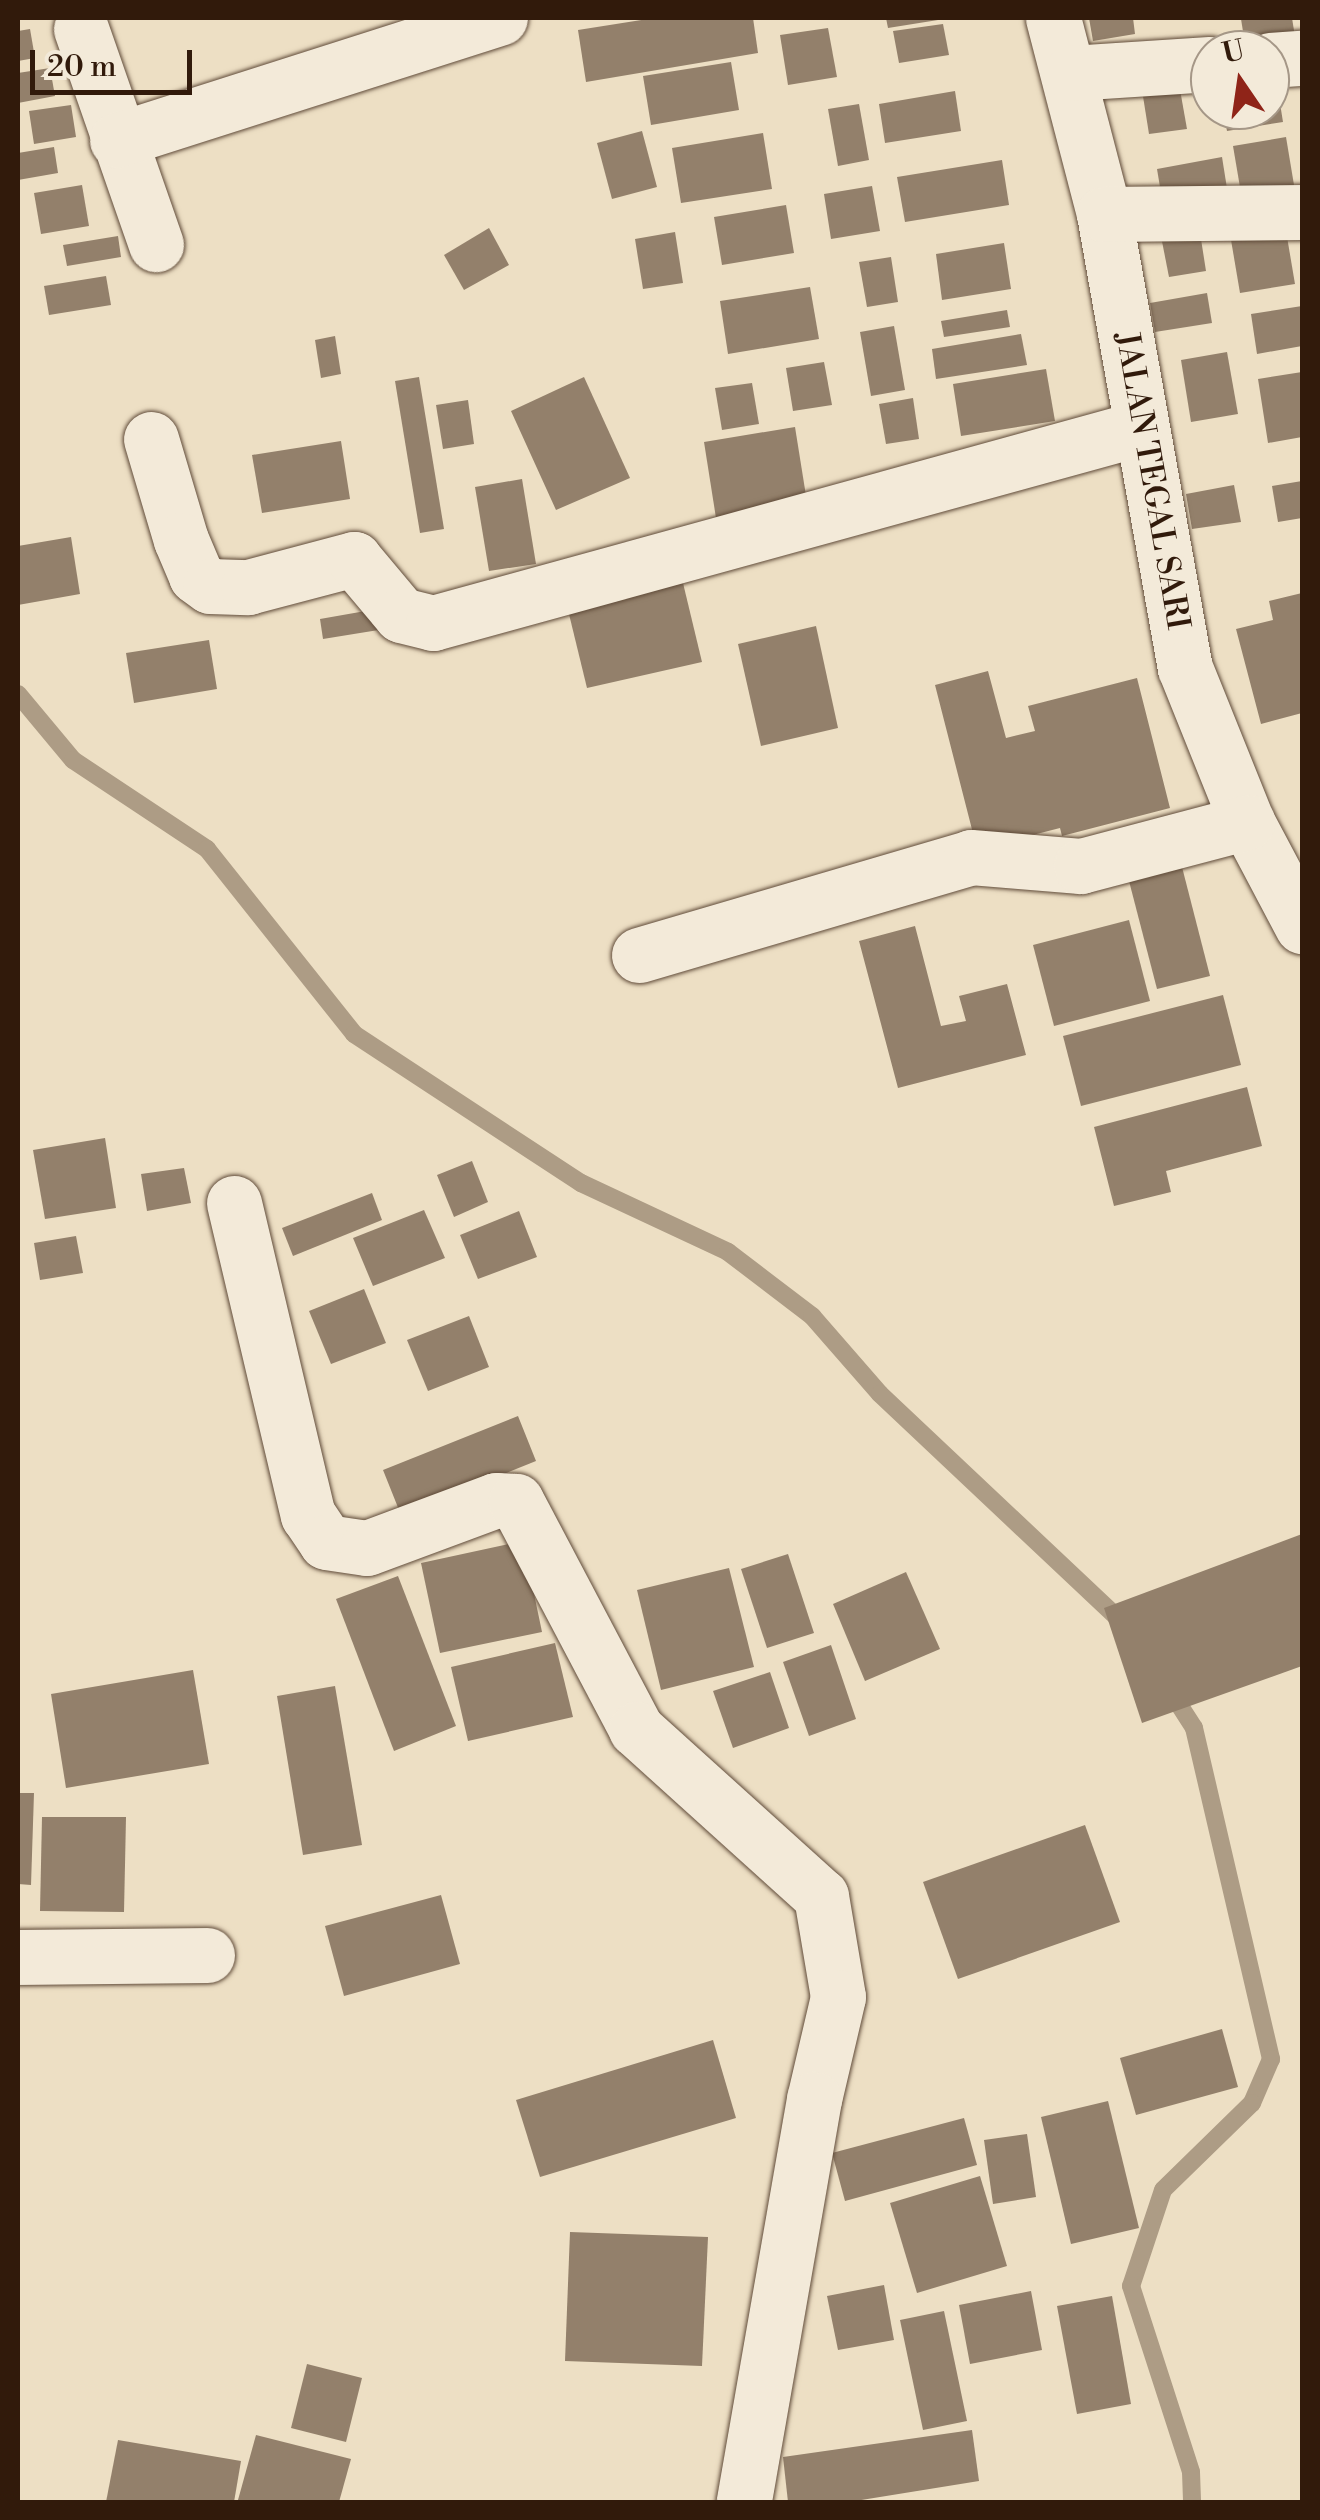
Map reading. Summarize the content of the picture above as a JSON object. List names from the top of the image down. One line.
{"streets":{"street":["JALAN TEGAL SARI"]},"scale_bar":"20 m","north":"top"}
